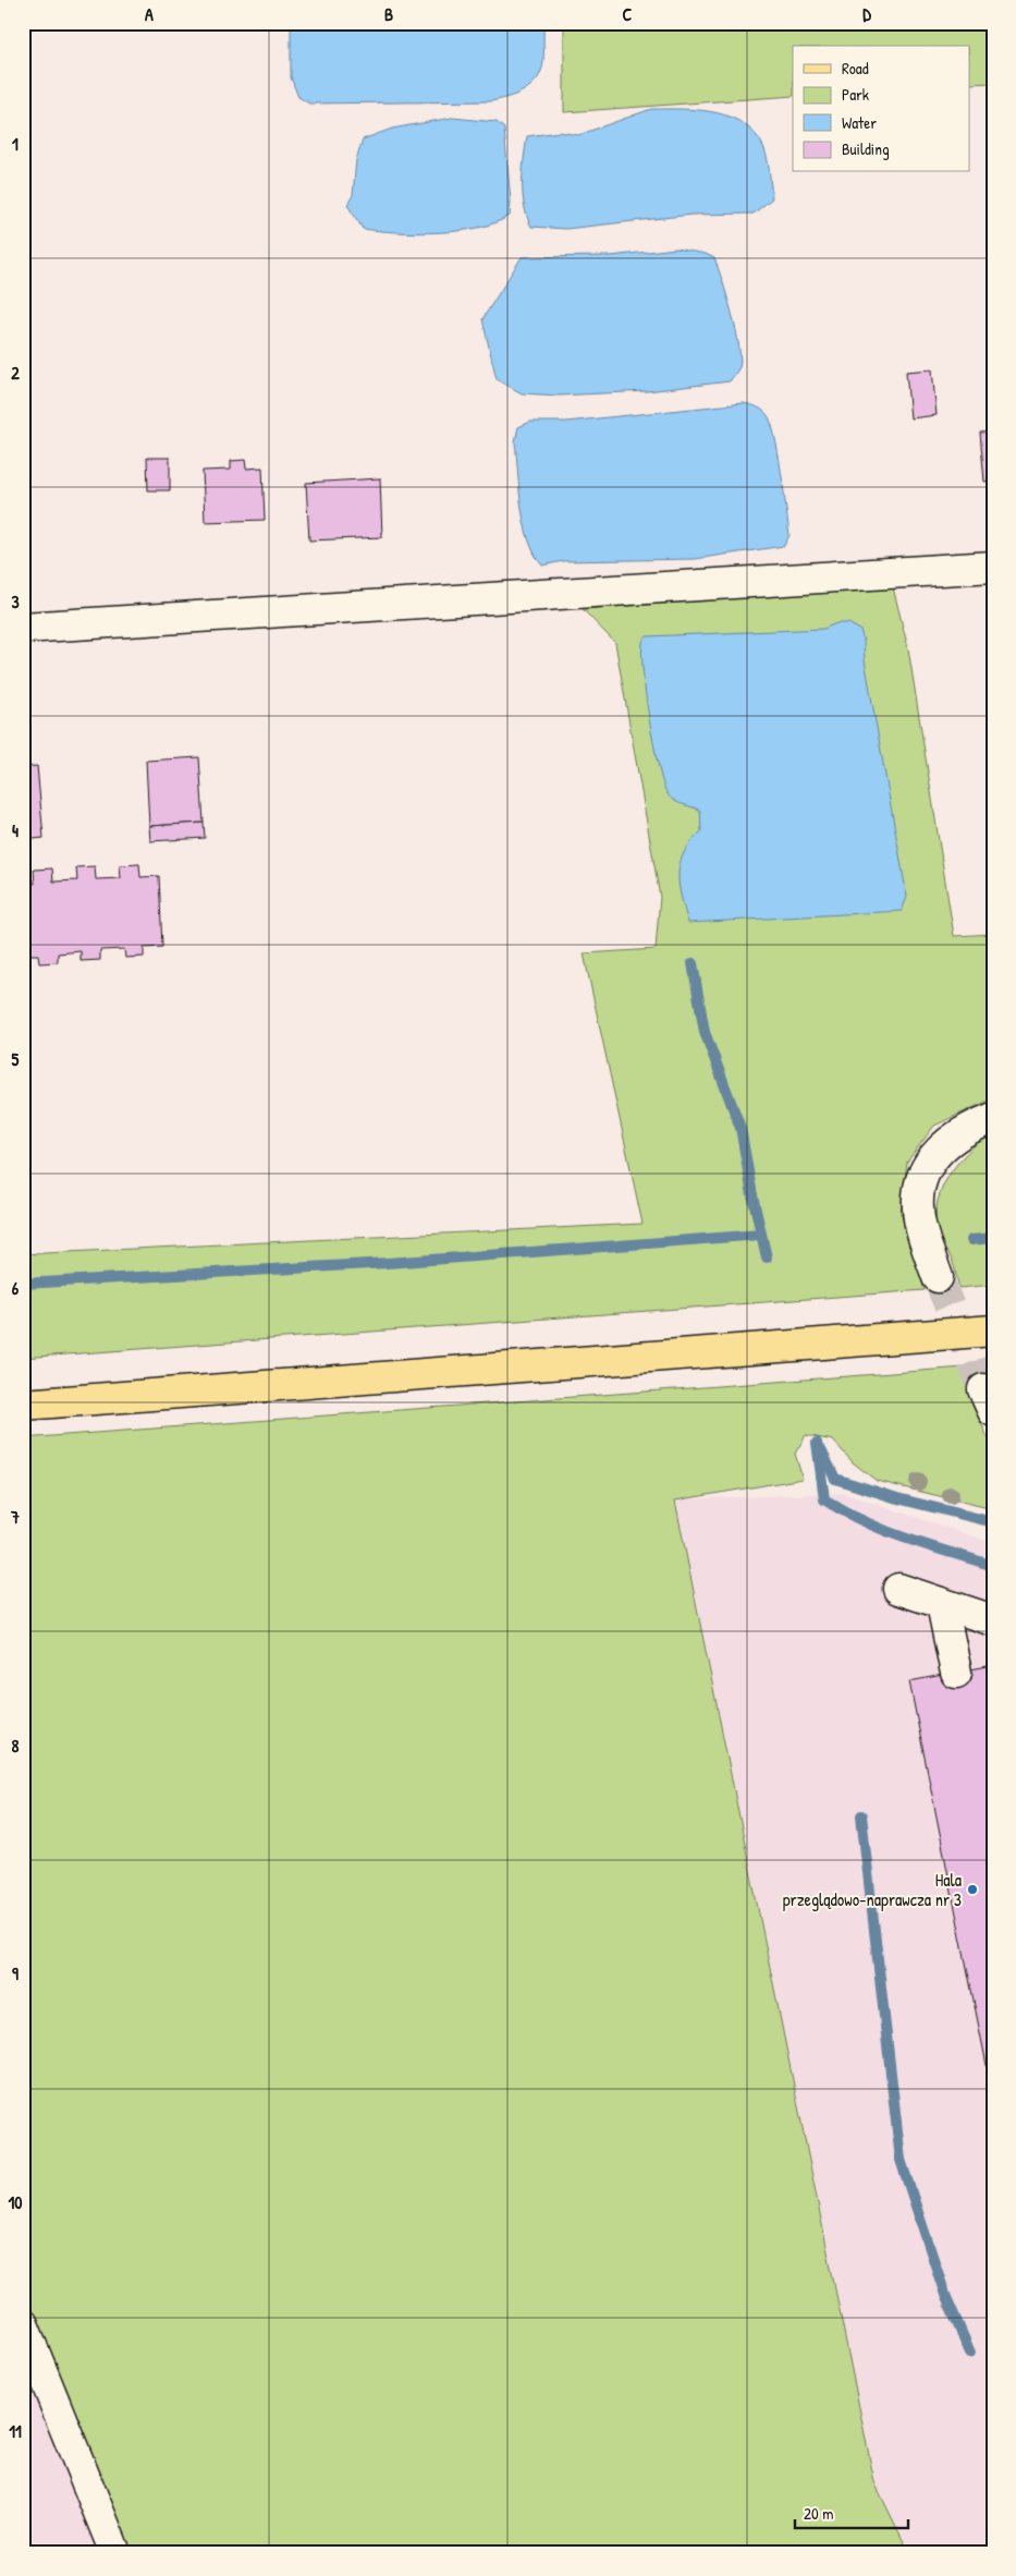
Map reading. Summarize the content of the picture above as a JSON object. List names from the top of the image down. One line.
{"places":["Hala przeglądowo-naprawcza nr 3"],"legend":["Road","Park","Water","Building"],"scale_bar":"20 m","grid":{"columns":["A","B","C","D"],"rows":["1","2","3","4","5","6","7","8","9","10","11"]}}
